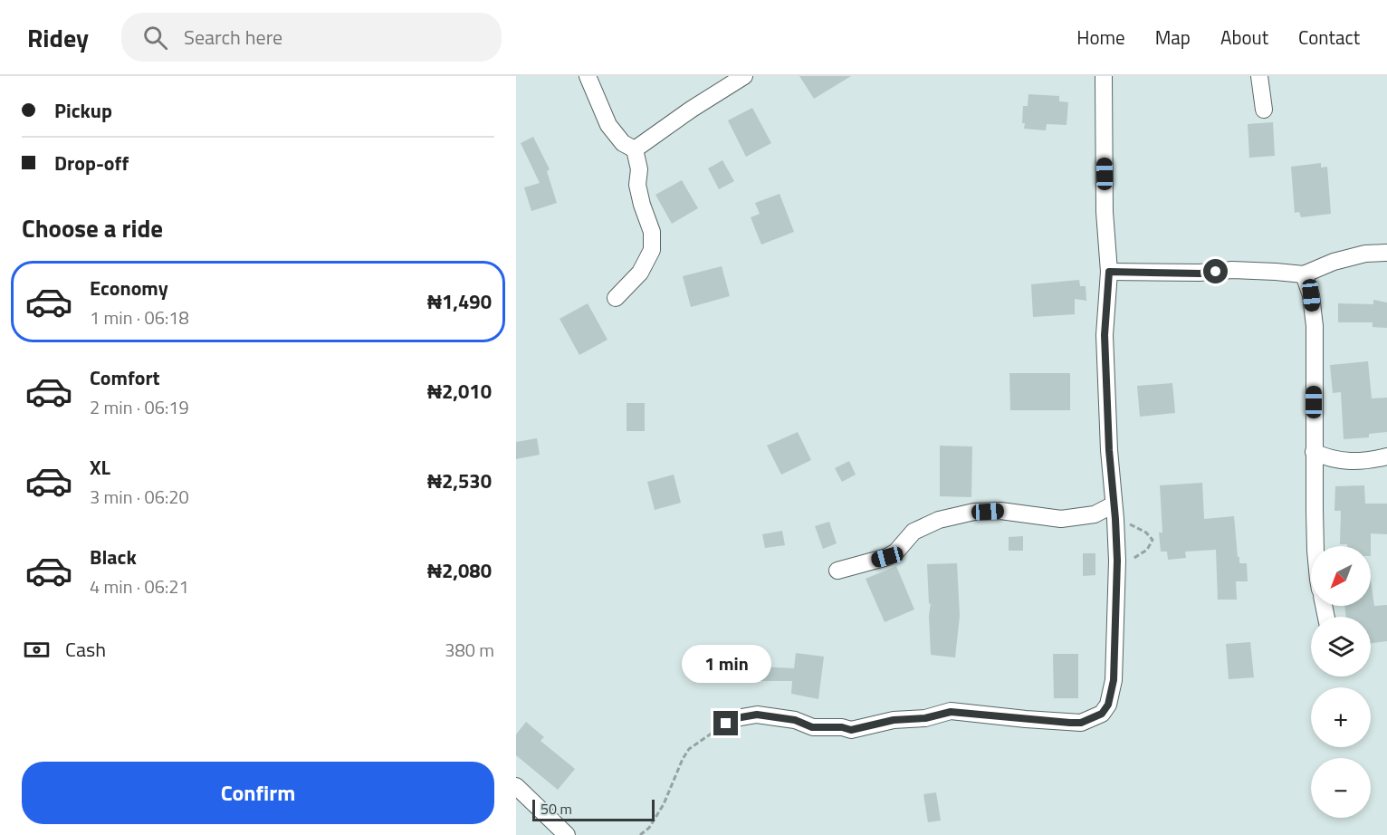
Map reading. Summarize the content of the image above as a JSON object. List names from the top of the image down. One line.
{"scale_bar":"50 m","north":"bottom left","page":{"header":"Ridey","search":"Search here","nav":["Home","Map","About","Contact"],"banner":["Pickup","Drop-off"],"heading":"Choose a ride","list":[{"name":"Economy","note":"1 min · 06:18","value":"₦1,490"},{"name":"Comfort","note":"2 min · 06:19","value":"₦2,010"},{"name":"XL","note":"3 min · 06:20","value":"₦2,530"},{"name":"Black","note":"4 min · 06:21","value":"₦2,080"}],"map_buttons":["+","−"],"pay":["Cash","380 m"],"bubble":"1 min","buttons":"Confirm","scale":"50 m"}}
